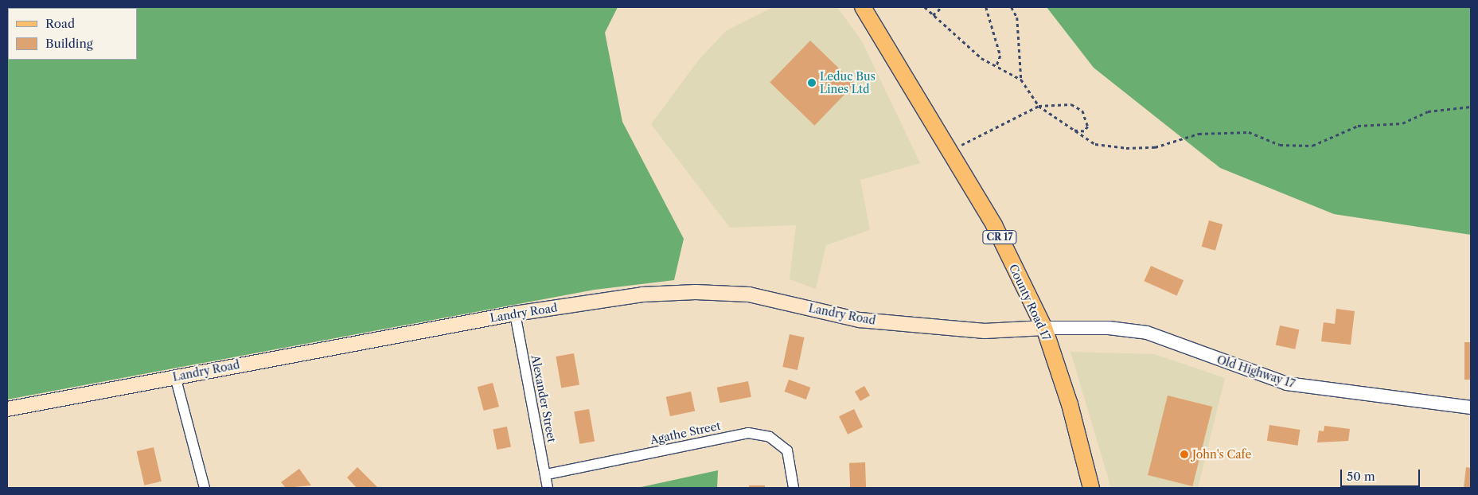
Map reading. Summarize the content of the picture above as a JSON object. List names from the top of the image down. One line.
{"streets":{"main road":["CR 17","County Road 17","Landry Road"],"street":["Old Highway 17","Alexander Street","Agathe Street"]},"crossings":[["County Road 17","Landry Road"],["County Road 17","Old Highway 17"],["Landry Road","Old Highway 17"],["Landry Road","Alexander Street"],["Alexander Street","Agathe Street"]],"places":["Leduc Bus Lines Ltd","John's Cafe"],"legend":["Road","Building"],"scale_bar":"50 m"}
